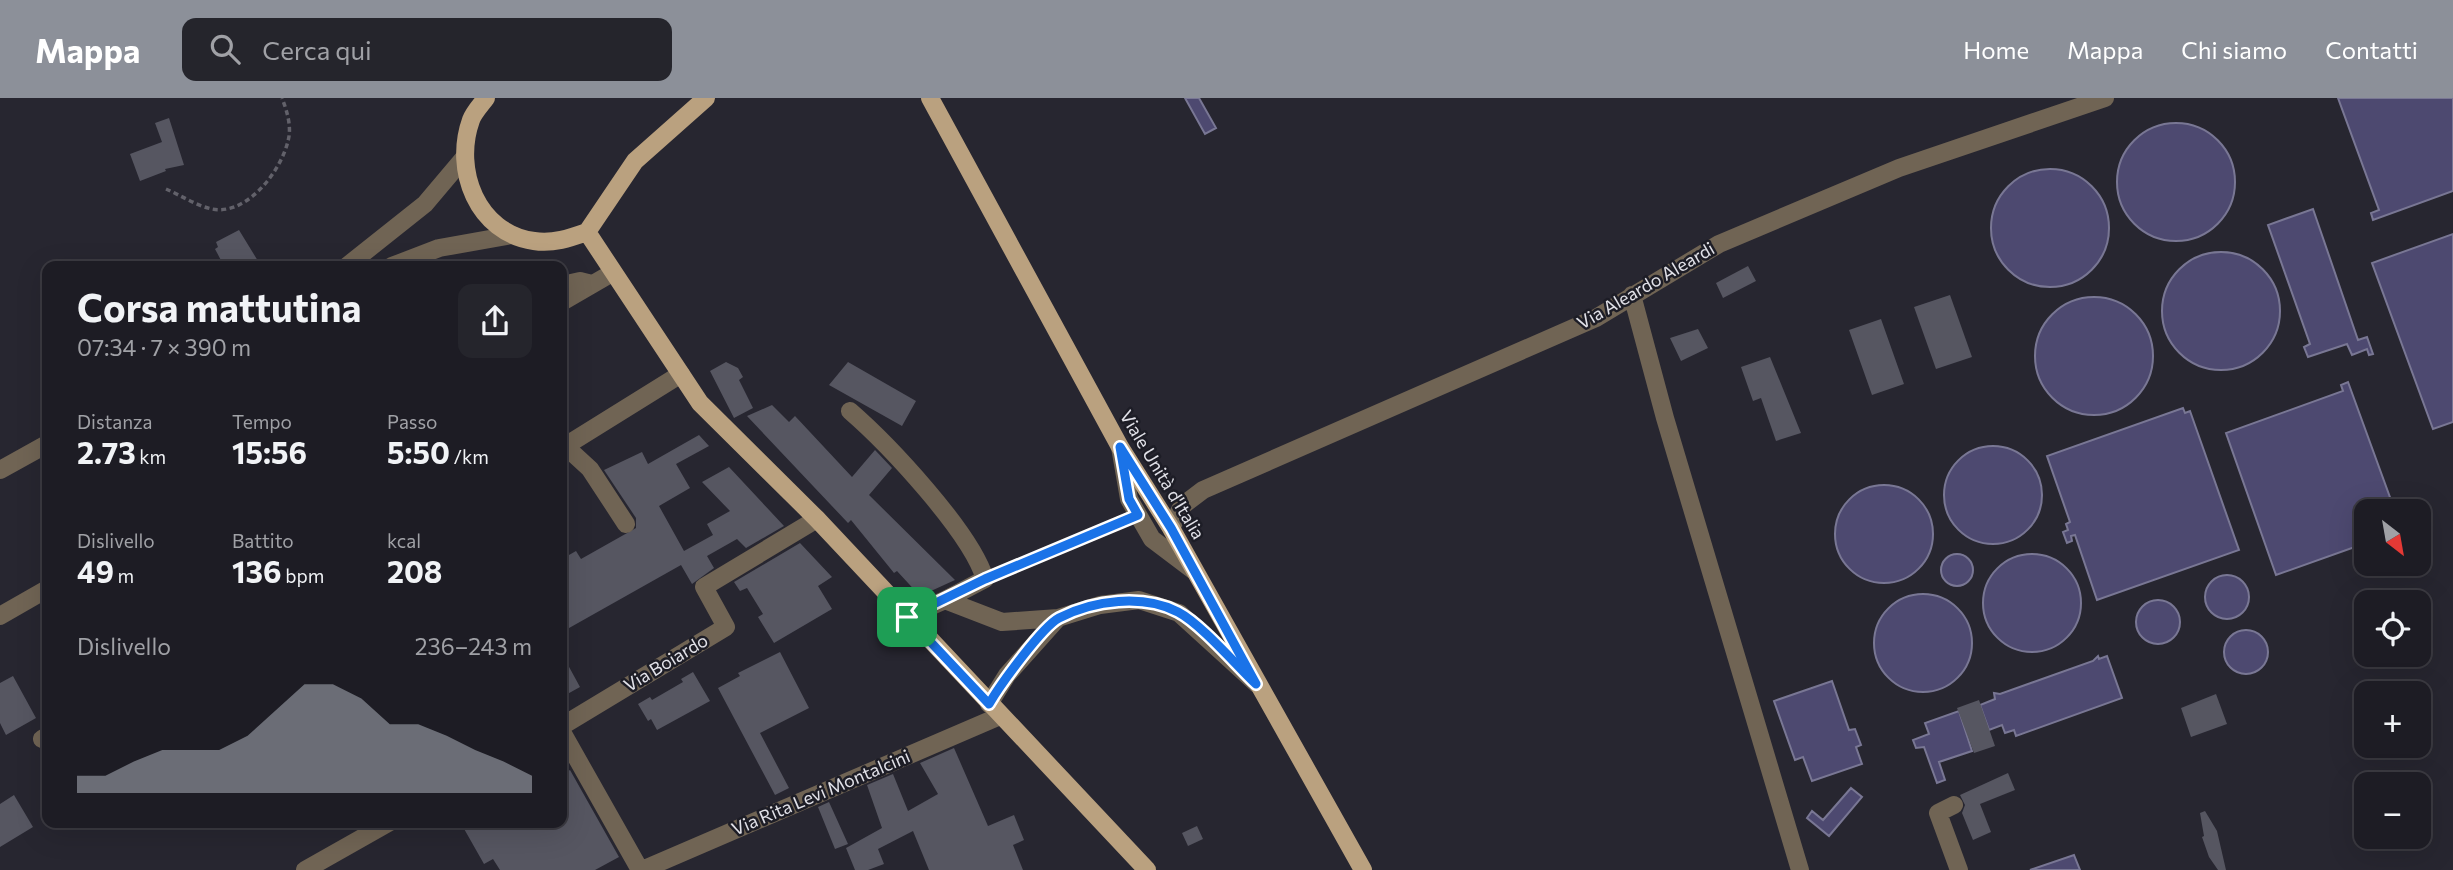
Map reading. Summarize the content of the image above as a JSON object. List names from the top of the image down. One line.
{"streets":{"main road":["Viale Unità d'Italia"],"street":["Via Aleardo Aleardi","Via Boiardo","Via Rita Levi Montalcini"]},"crossings":[["Via Aleardo Aleardi","Viale Unità d'Italia"]],"north":"bottom right","page":{"header":"Mappa","search":"Cerca qui","nav":["Home","Mappa","Chi siamo","Contatti"],"heading":["Corsa mattutina","07:34 · 7 × 390 m"],"stats":[["Distanza","2.73 km"],["Tempo","15:56"],["Passo","5:50 /km"],["Dislivello","49 m"],["Battito","136 bpm"],["kcal","208"]],"map_buttons":["+","−"],"chart":["Dislivello","236–243 m"]}}
